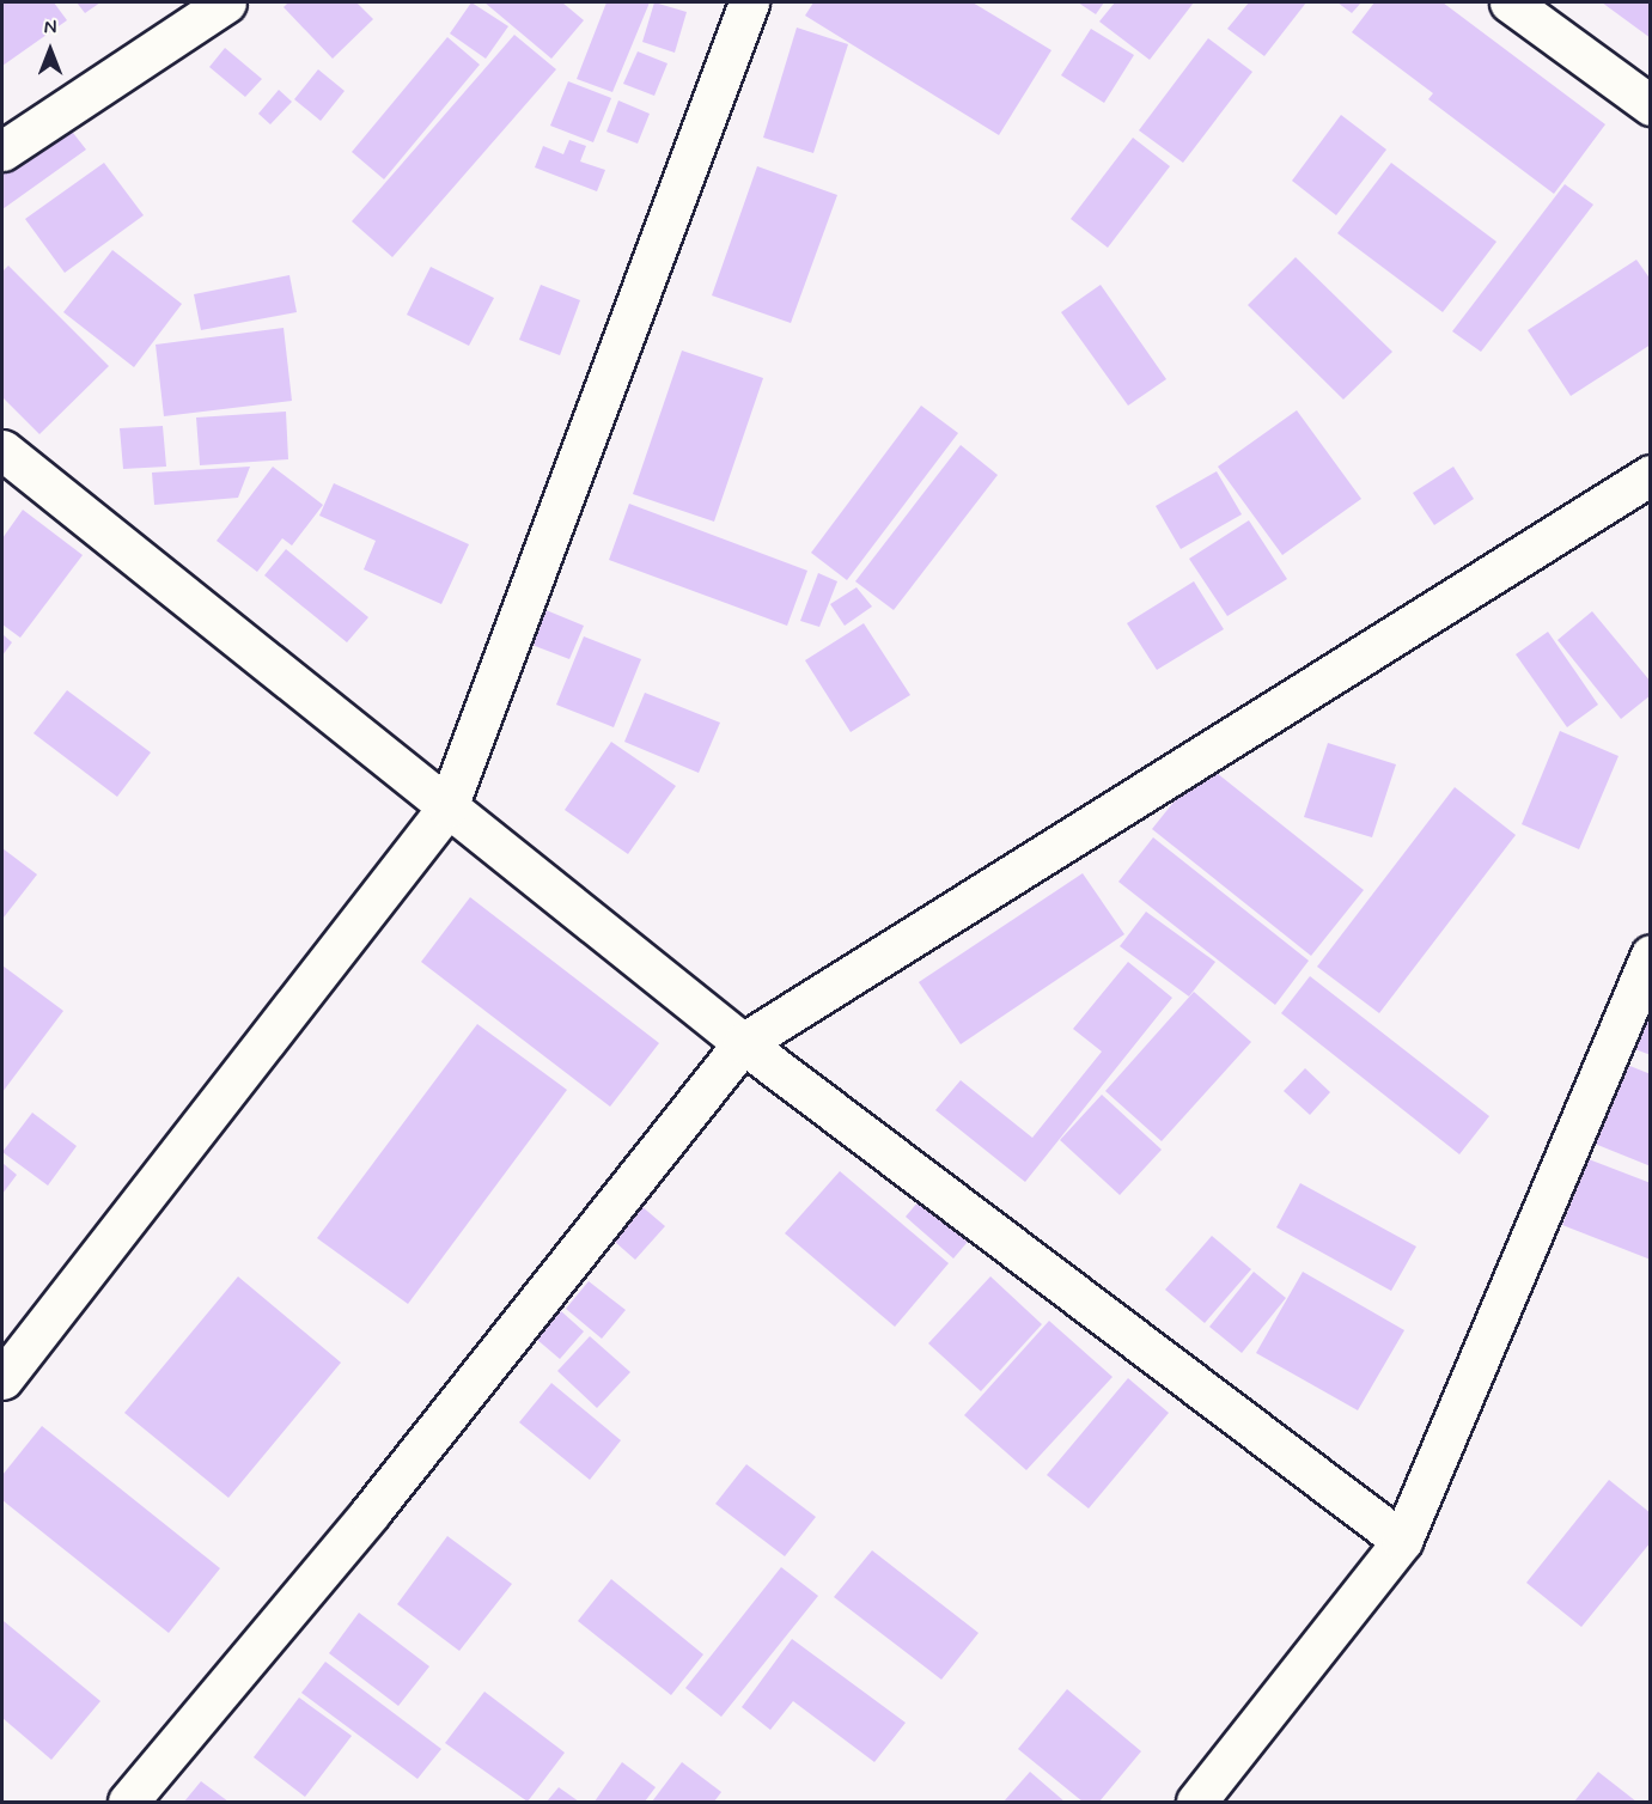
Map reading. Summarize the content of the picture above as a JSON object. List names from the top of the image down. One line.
{"north":"top"}
